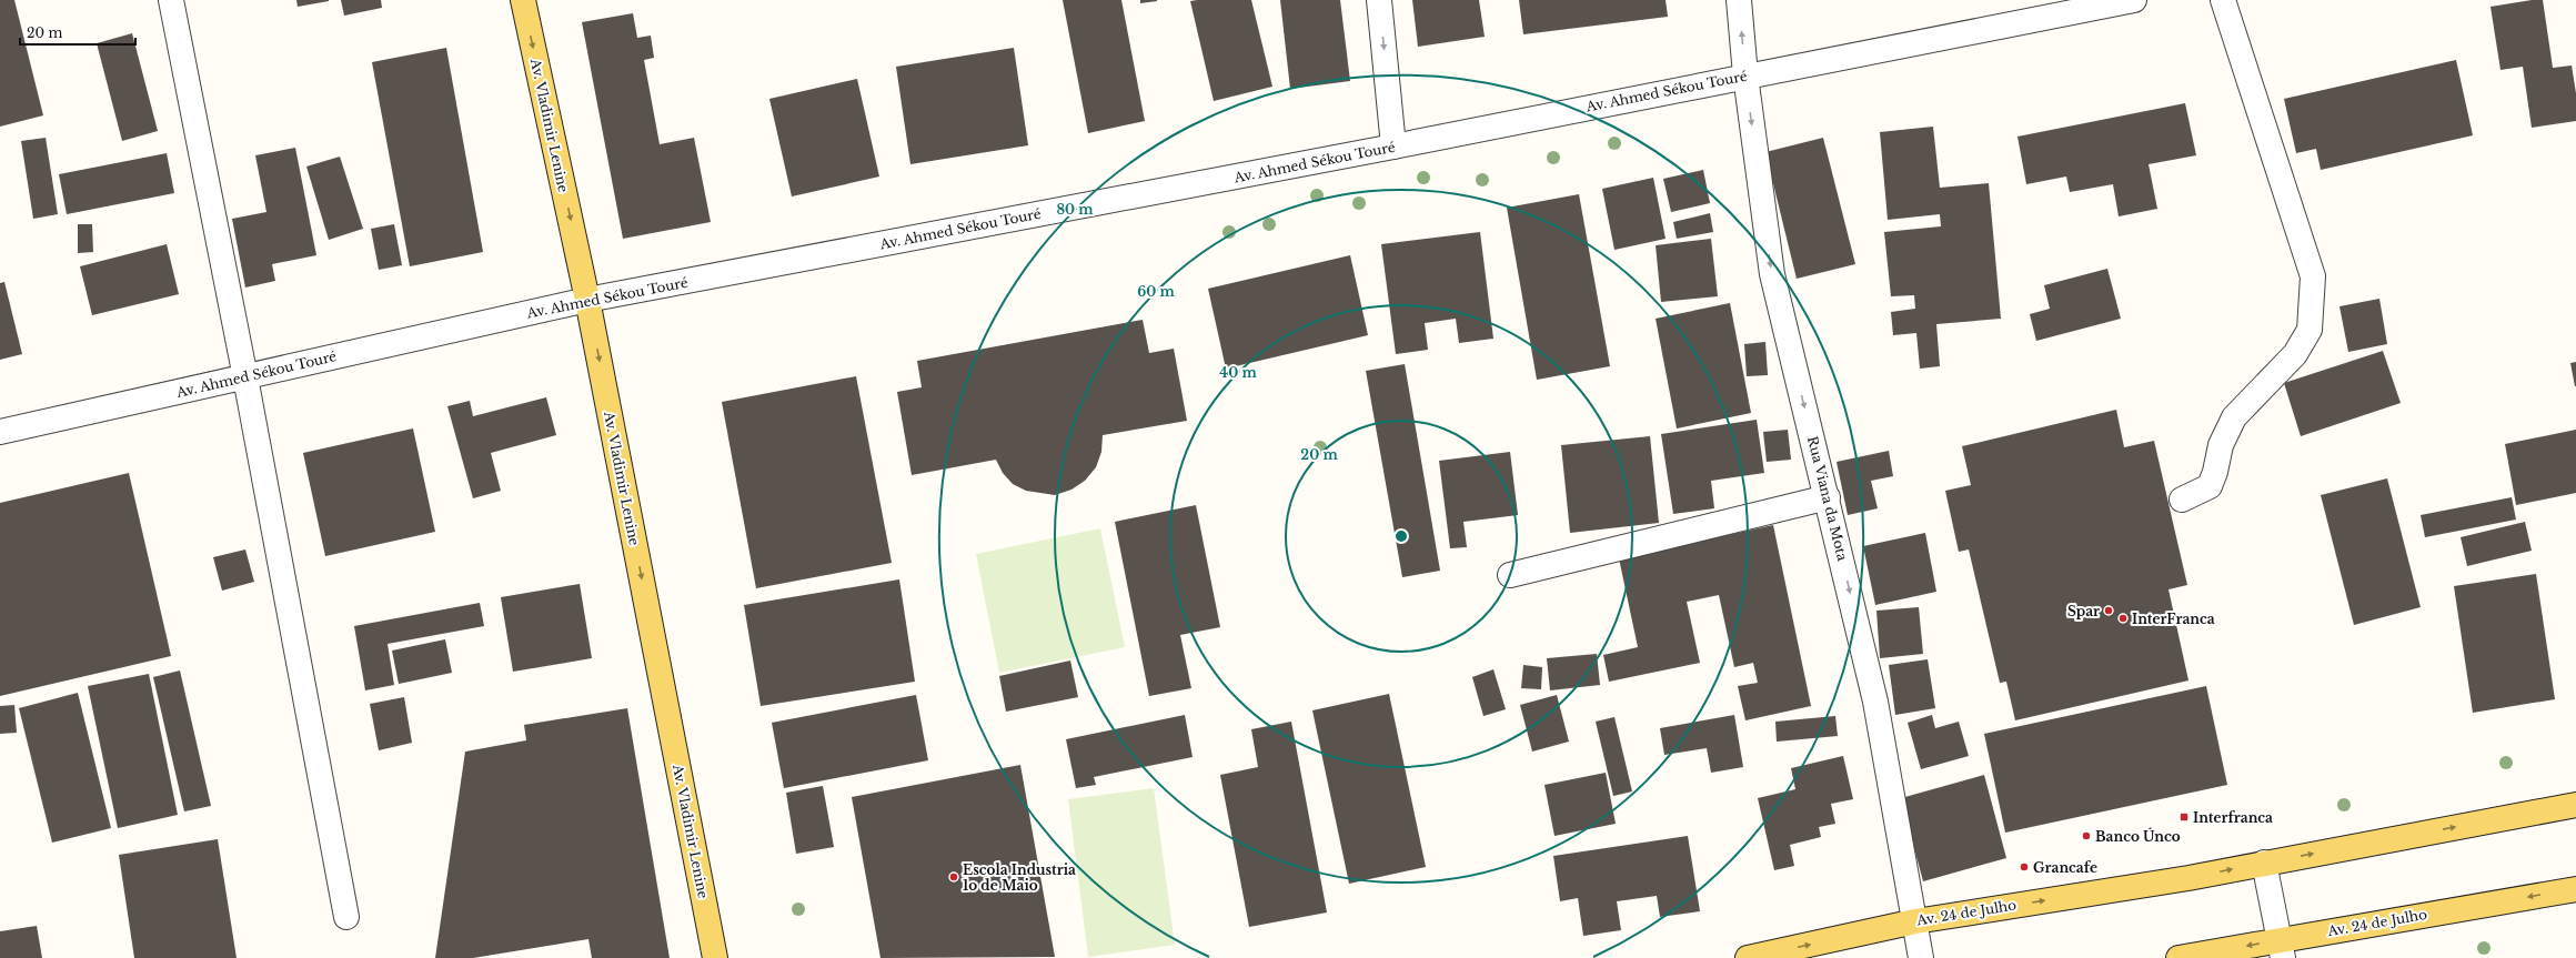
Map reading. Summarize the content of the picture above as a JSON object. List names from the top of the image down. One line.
{"streets":{"main road":["Av. Vladimir Lenine","Av. 24 de Julho"],"street":["Av. Ahmed Sékou Touré","Rua Viana da Mota"]},"crossings":[["Av. Ahmed Sékou Touré","Av. Vladimir Lenine"],["Av. Ahmed Sékou Touré","Rua Viana da Mota"],["Rua Viana da Mota","Av. 24 de Julho"]],"one_way":["Av. Vladimir Lenine","Rua Viana da Mota"],"places":{"other":["Spar","InterFranca","Banco Únco","Grancafe","Escola Industria 1o de Maio"],"transit":["Interfranca"]},"scale_bar":"20 m","rings":["80 m","60 m","40 m","20 m"]}
